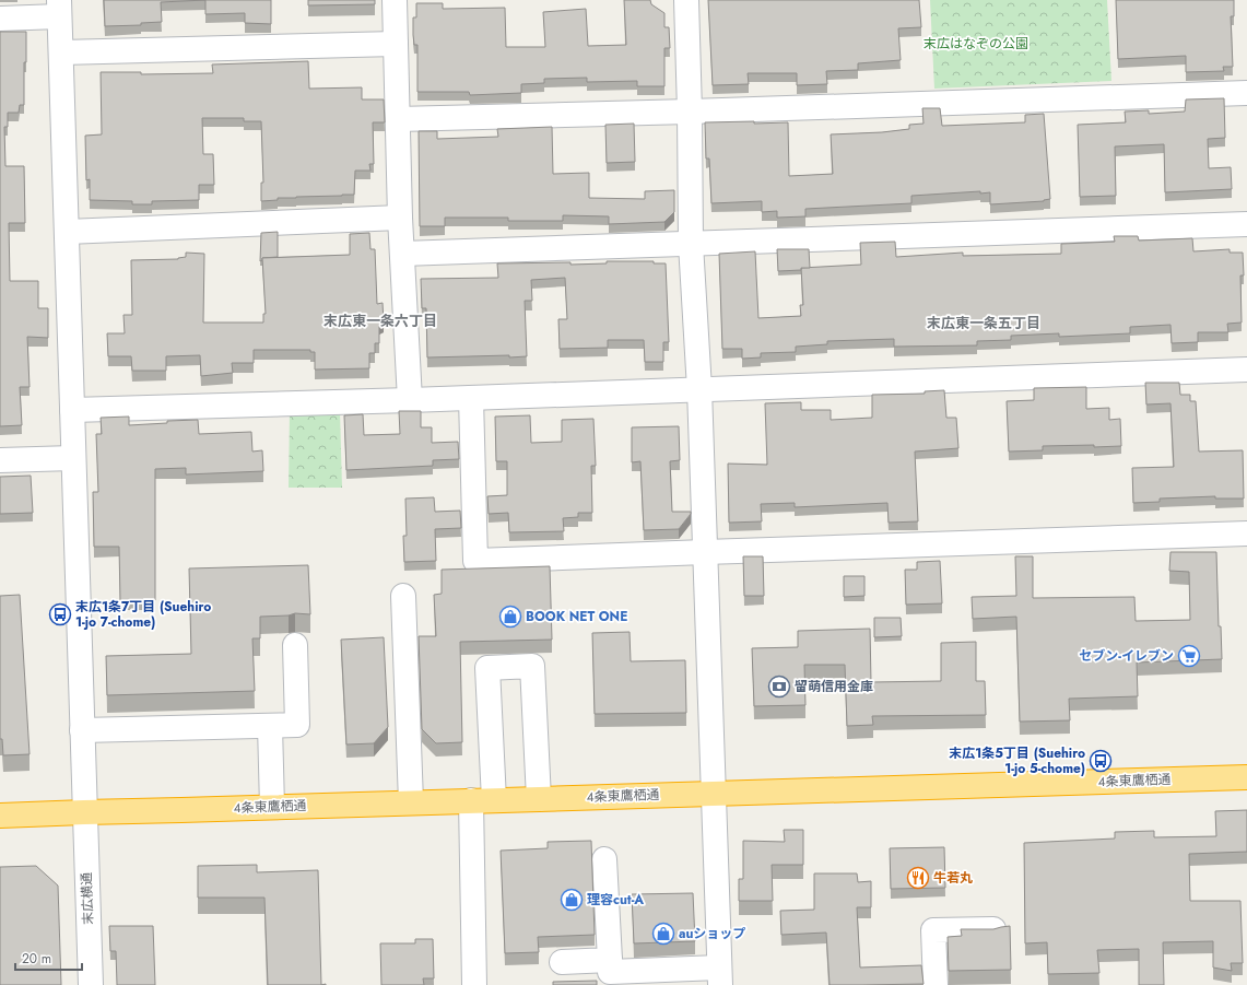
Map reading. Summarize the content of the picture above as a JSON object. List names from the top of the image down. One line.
{"streets":{"highway":["4条東鷹栖通"],"street":["末広横通"]},"crossings":[["4条東鷹栖通","末広横通"]],"districts":["末広東一条六丁目","末広東一条五丁目"],"parks":["末広はなぞの公園"],"places":{"bus stop":["末広1条7丁目 (Suehiro 1-jo 7-chome)","末広1条5丁目 (Suehiro 1-jo 5-chome)"],"shop":["BOOK NET ONE","理容cut-A","auショップ"],"supermarket":["セブン-イレブン"],"bank":["留萌信用金庫"],"restaurant":["牛若丸"]},"scale_bar":"20 m"}
